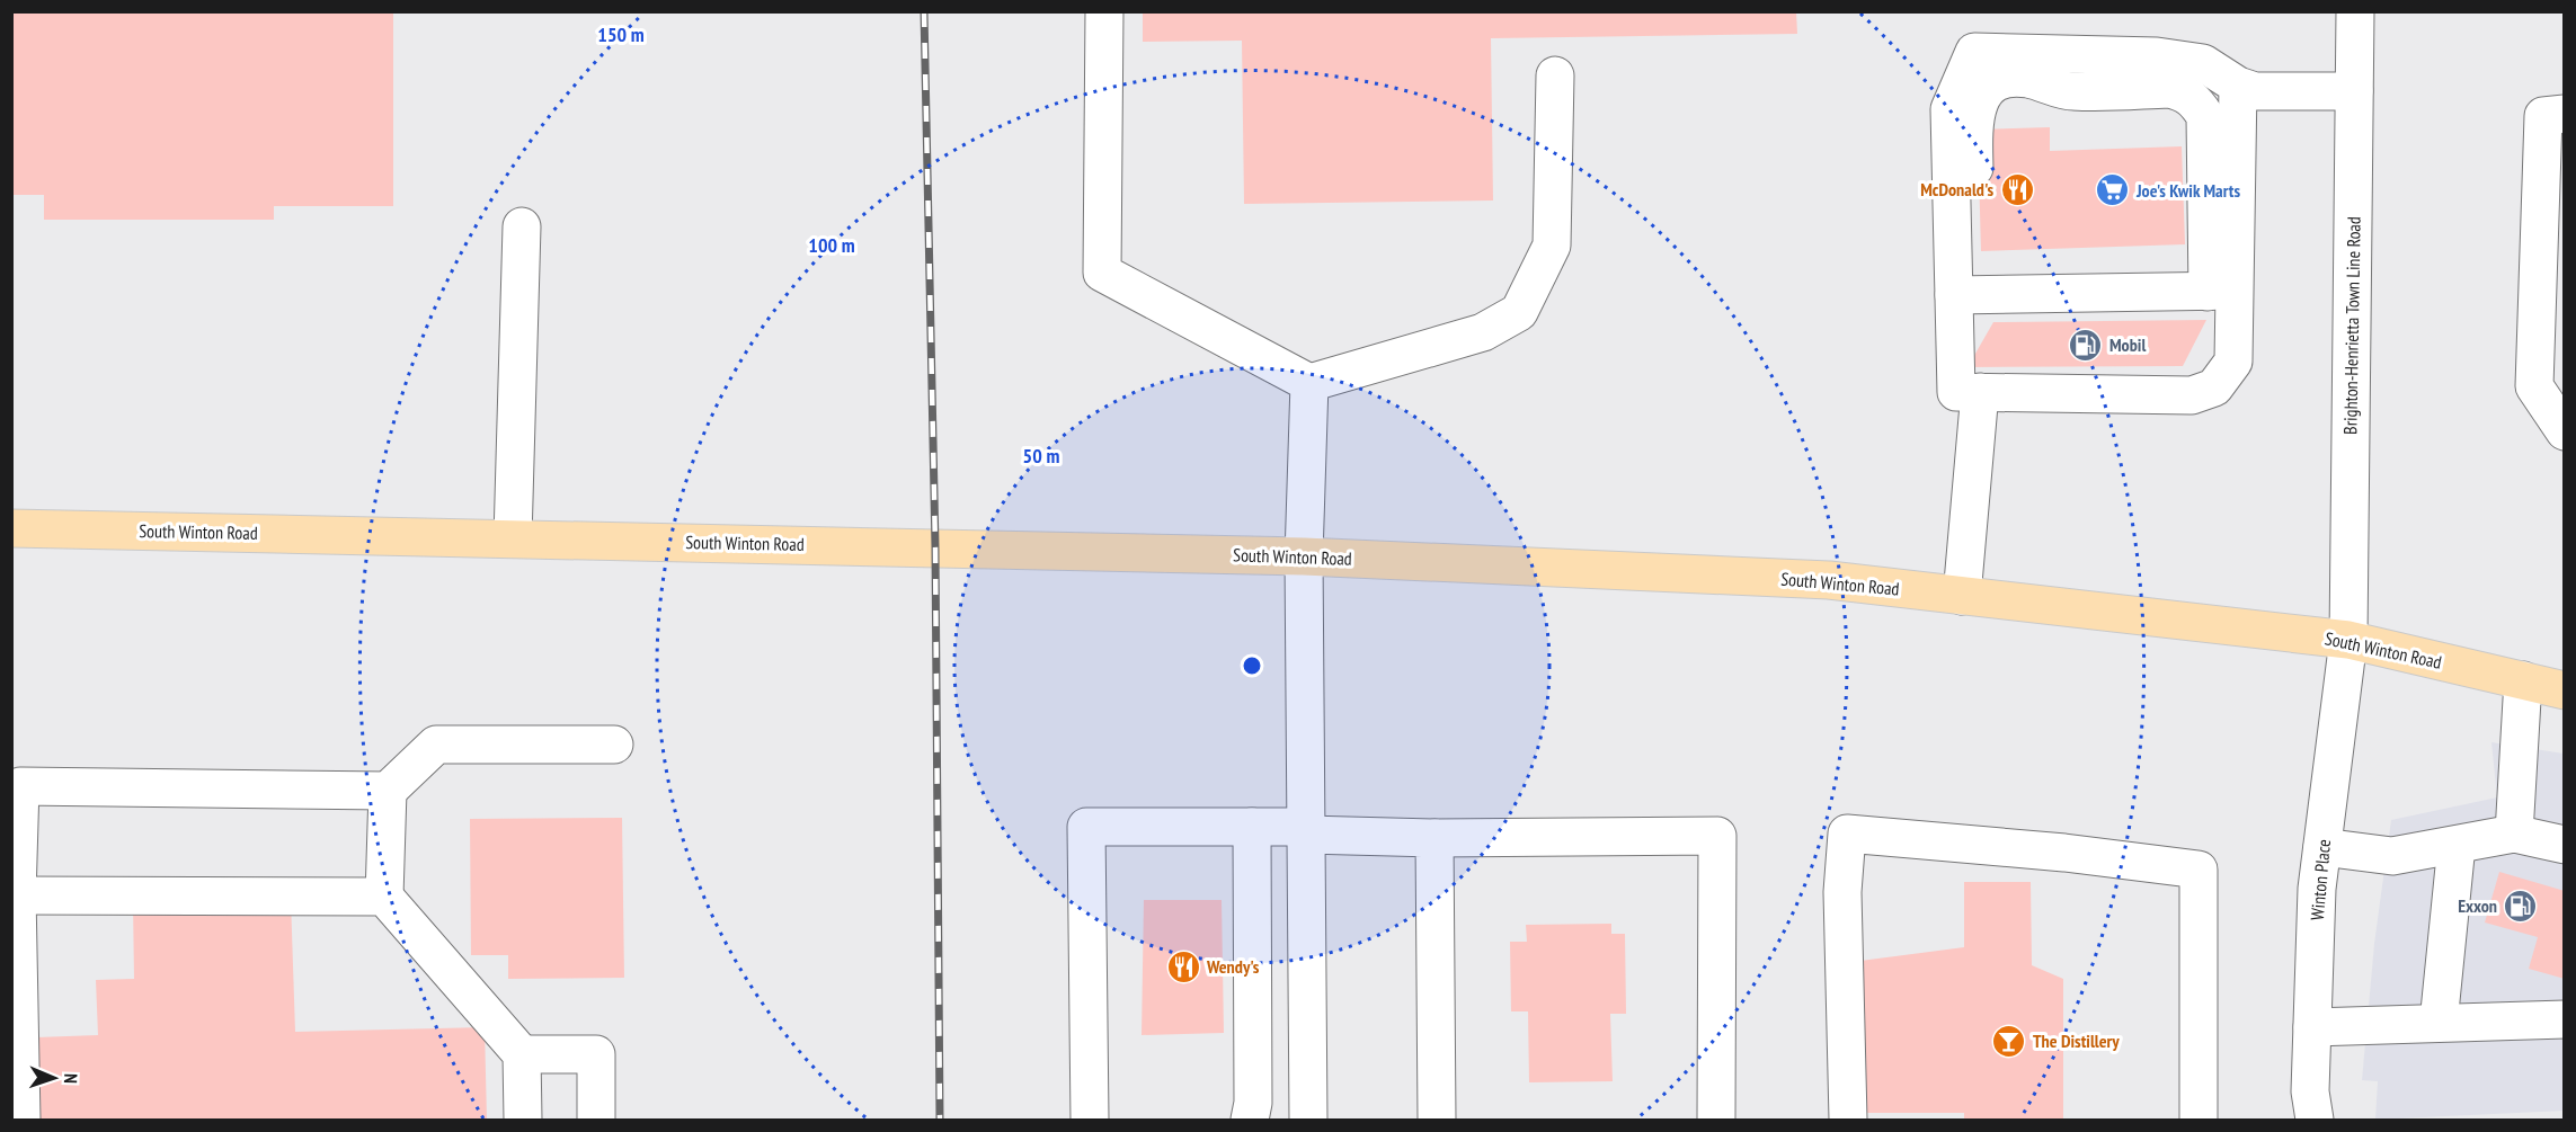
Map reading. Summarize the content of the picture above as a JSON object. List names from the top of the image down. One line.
{"streets":{"main road":["South Winton Road"],"street":["Brighton-Henrietta Town Line Road","Winton Place"]},"crossings":[["Brighton-Henrietta Town Line Road","South Winton Road"],["Brighton-Henrietta Town Line Road","Winton Place"],["South Winton Road","Winton Place"]],"places":{"restaurant":["McDonald's","Wendy's"],"supermarket":["Joe's Kwik Marts"],"fuel station":["Mobil","Exxon"],"bar":["The Distillery"]},"north":"right","rings":["150 m","100 m","50 m"]}
